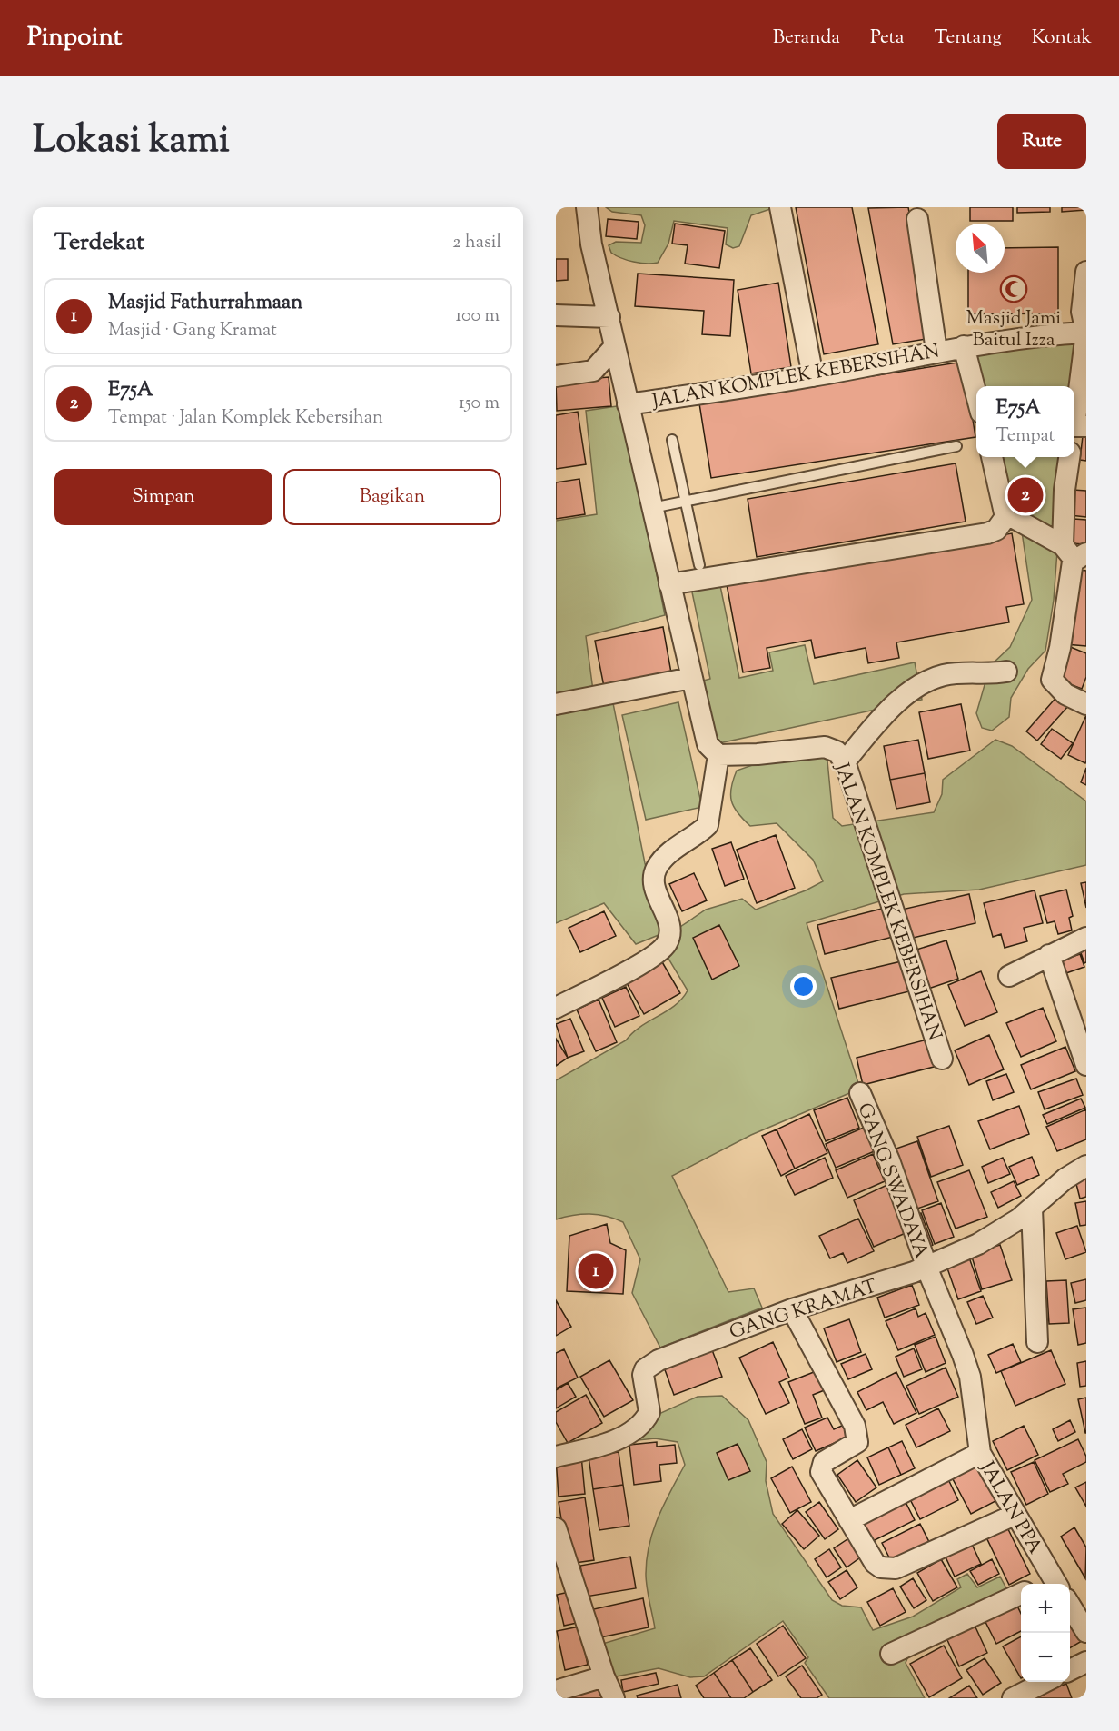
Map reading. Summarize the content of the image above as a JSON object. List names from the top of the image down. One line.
{"streets":{"street":["JALAN KOMPLEK KEBERSIHAN","GANG SWADAYA","GANG KRAMAT","JALAN PPA"]},"crossings":[["GANG SWADAYA","GANG KRAMAT"],["GANG SWADAYA","JALAN PPA"],["GANG KRAMAT","JALAN PPA"]],"places":{"mosque":["Masjid Jami Baitul Izza"]},"north":"top left","page":{"header":"Pinpoint","nav":["Beranda","Peta","Tentang","Kontak"],"title":"Lokasi kami","buttons":["Rute",["Simpan","Bagikan"]],"heading":["Terdekat","2 hasil"],"list":[{"mark":"1","name":"Masjid Fathurrahmaan","note":"Masjid · Gang Kramat","value":"100 m"},{"mark":"2","name":"E75A","note":"Tempat · Jalan Komplek Kebersihan","value":"150 m"}],"popup":["E75A","Tempat"],"pins":["2","1"],"map_buttons":["+","−"]}}
